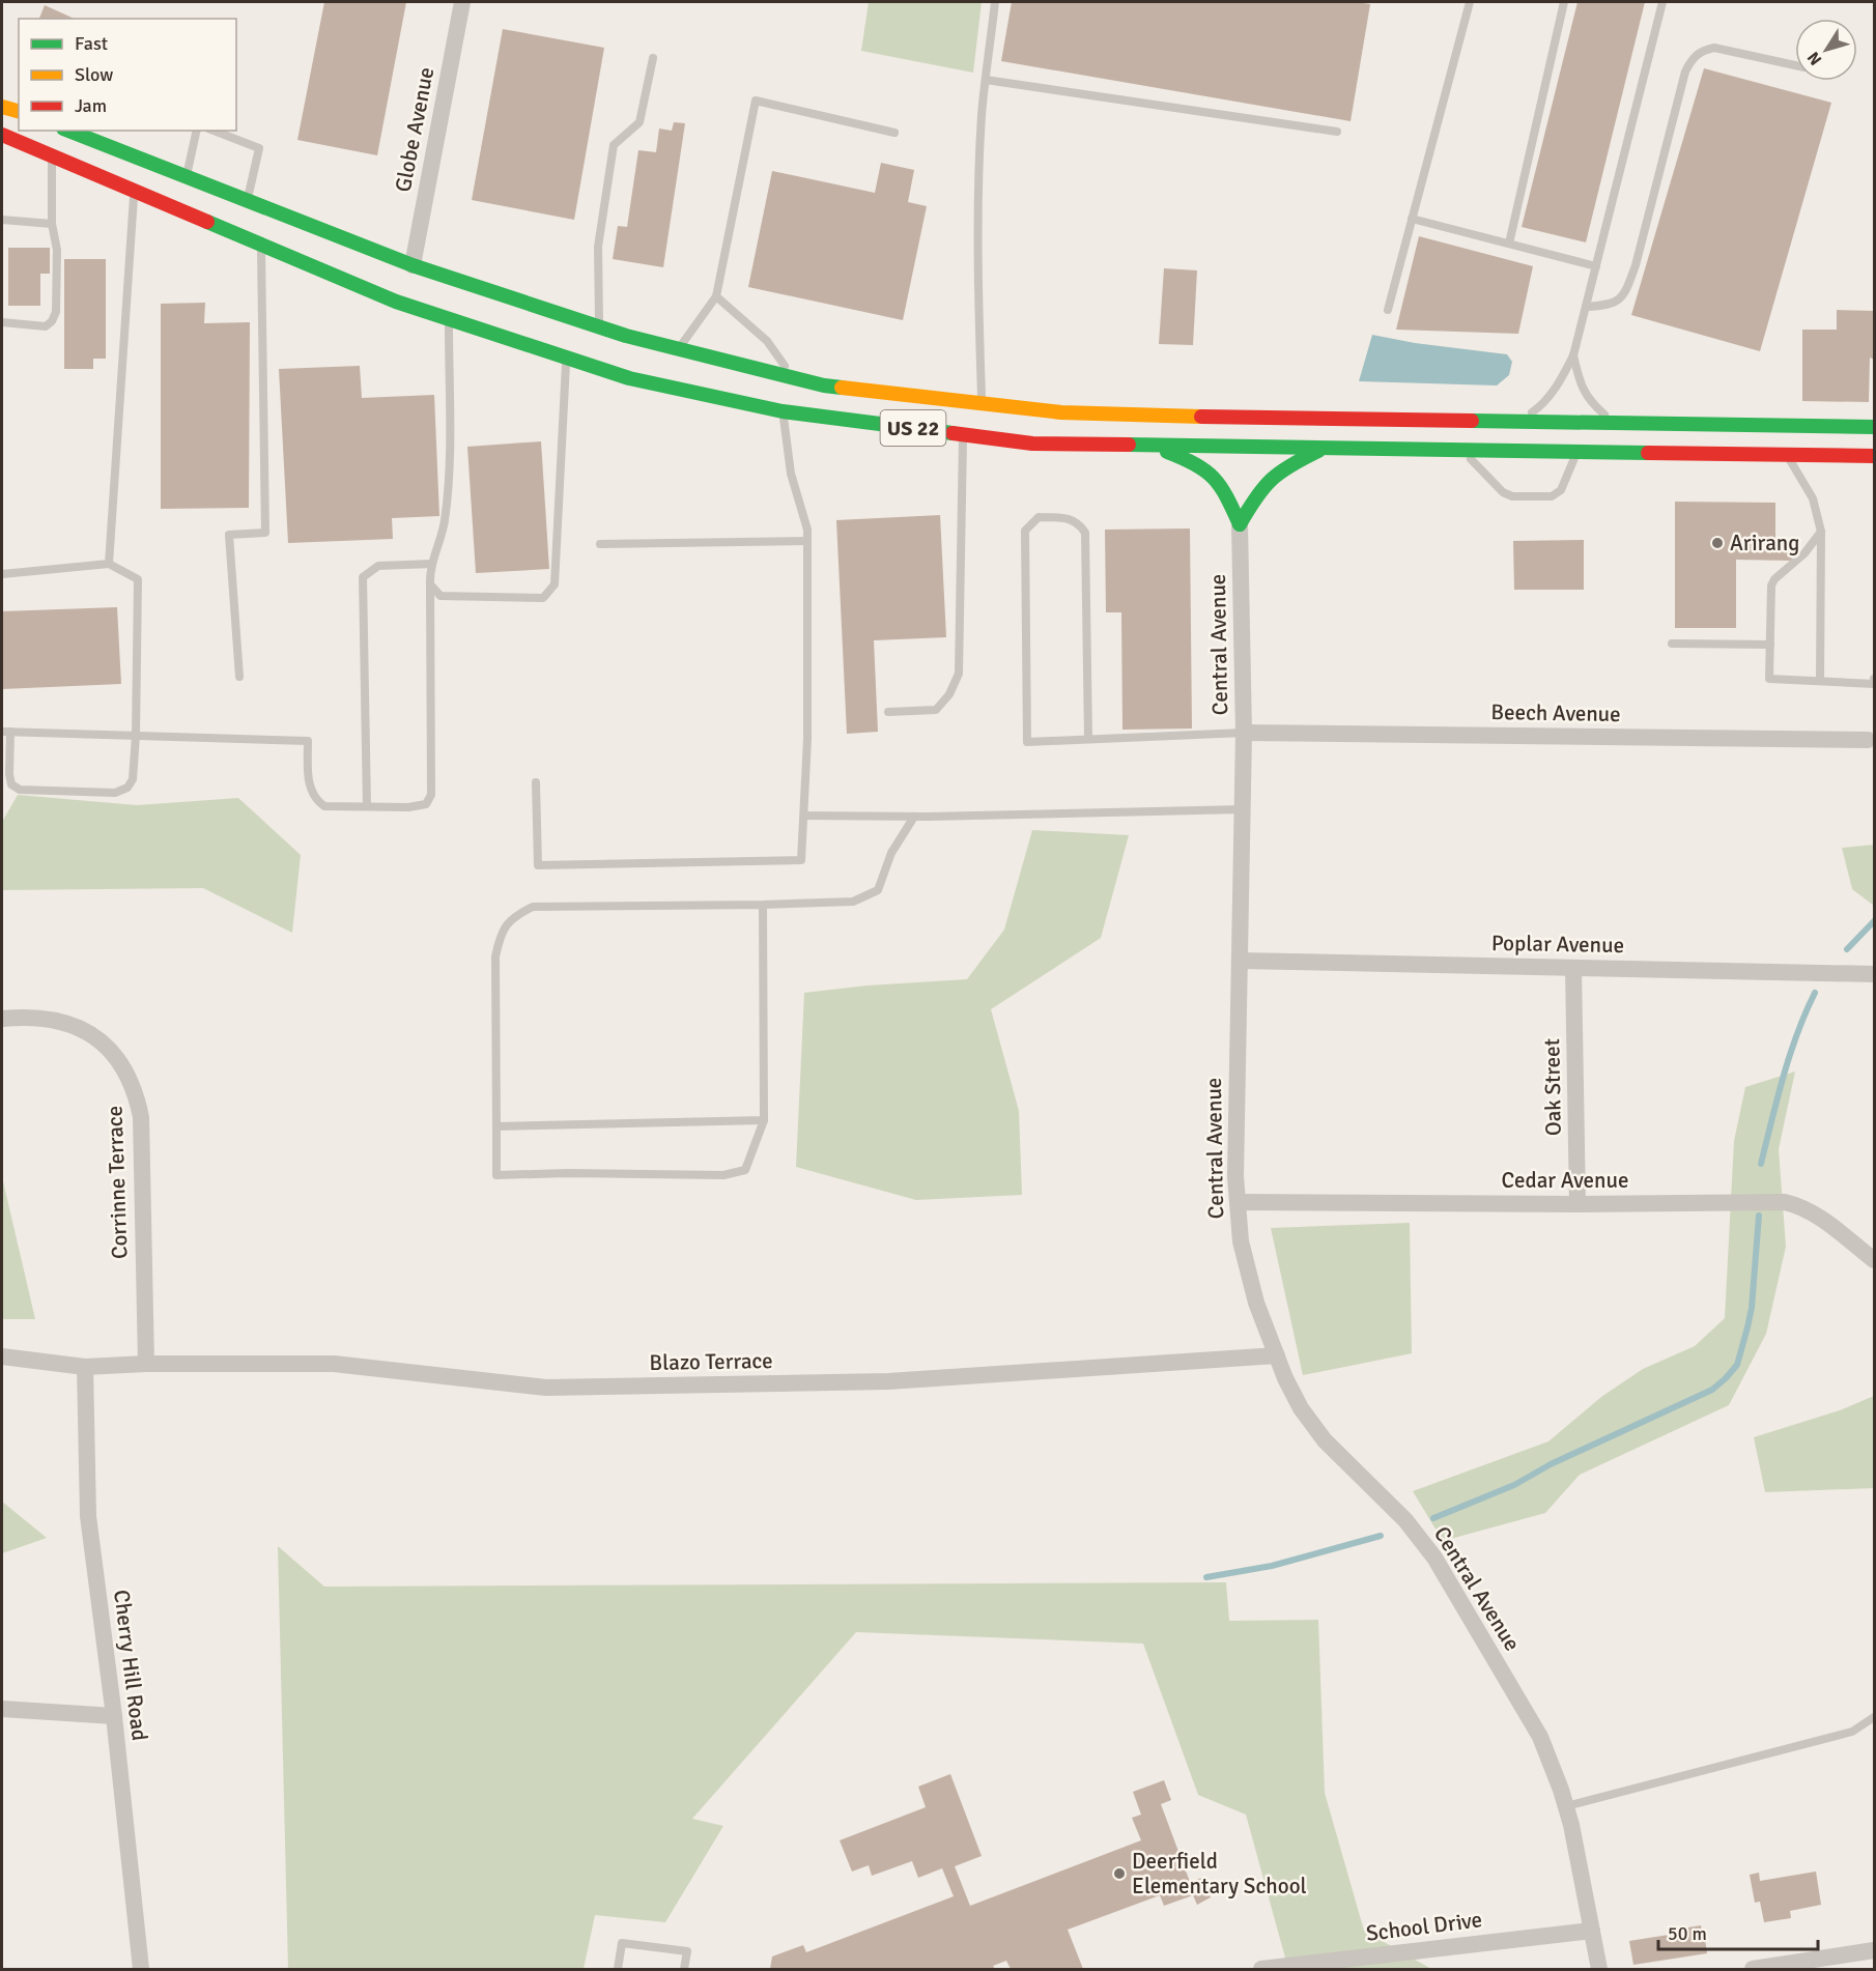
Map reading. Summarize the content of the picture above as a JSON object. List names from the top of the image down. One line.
{"streets":{"highway":["US 22"],"street":["Globe Avenue","Central Avenue","Beech Avenue","Poplar Avenue","Oak Street","Cedar Avenue","Corrinne Terrace","Blazo Terrace","Cherry Hill Road","School Drive"]},"crossings":[["Globe Avenue","US 22"],["Central Avenue","Beech Avenue"],["Central Avenue","Poplar Avenue"],["Central Avenue","Cedar Avenue"],["Central Avenue","Blazo Terrace"],["Central Avenue","School Drive"],["Poplar Avenue","Oak Street"],["Oak Street","Cedar Avenue"],["Corrinne Terrace","Blazo Terrace"],["Blazo Terrace","Cherry Hill Road"]],"places":["Arirang","Deerfield Elementary School"],"legend":["Fast","Slow","Jam"],"scale_bar":"50 m","north":"bottom left"}
